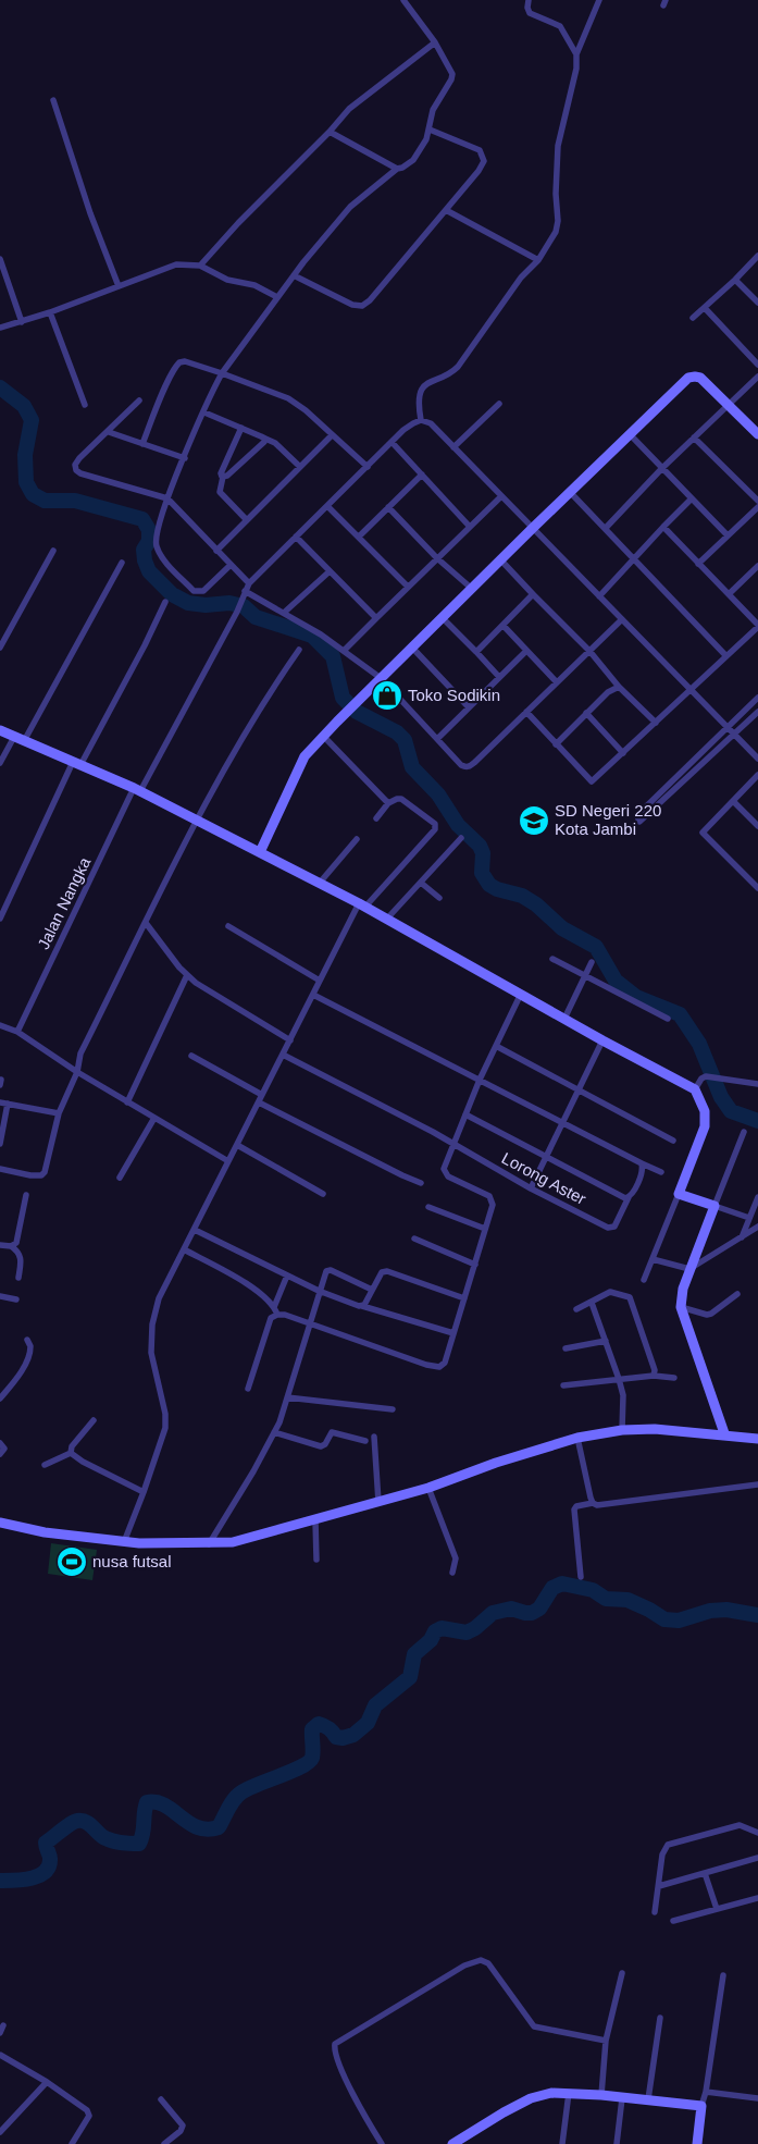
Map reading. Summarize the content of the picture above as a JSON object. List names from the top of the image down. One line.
{"streets":{"street":["Jalan Nangka","Lorong Aster"]},"places":{"shop":["Toko Sodikin"],"school or university":["SD Negeri 220 Kota Jambi"],"sports":["nusa futsal"]}}
